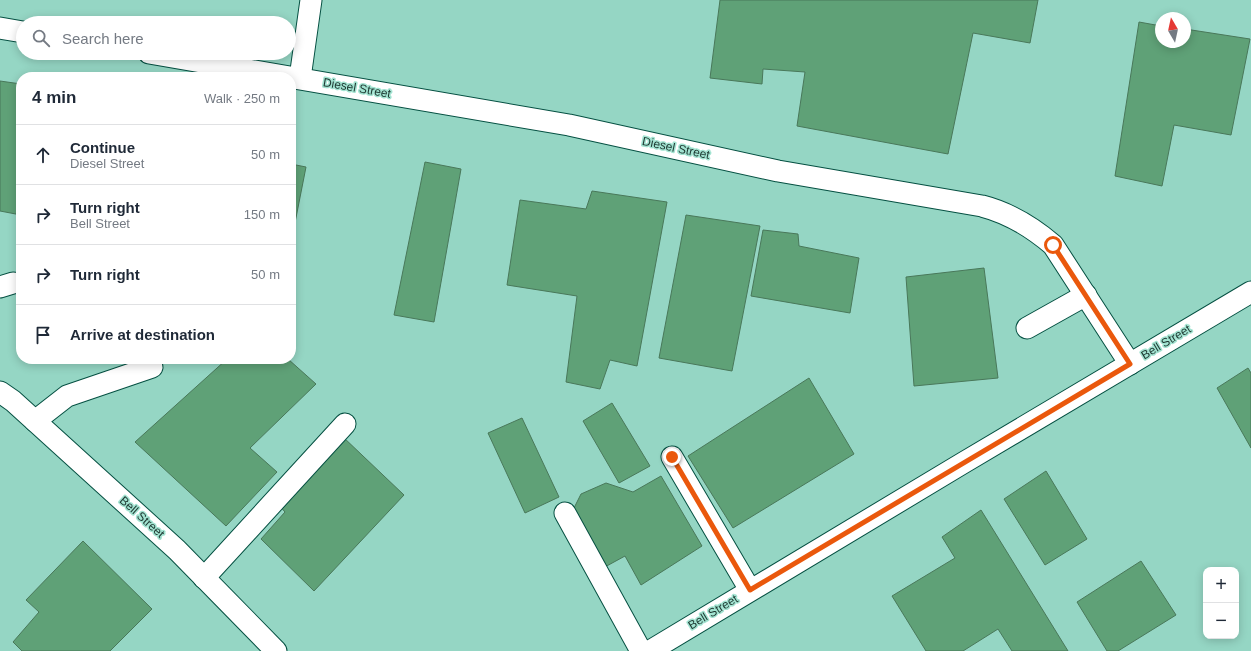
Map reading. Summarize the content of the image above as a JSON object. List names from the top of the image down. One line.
{"streets":{"lane":["Diesel Street","Bell Street"]},"crossings":[["Diesel Street","Bell Street"]],"north":"top","page":{"search":"Search here","heading":["4 min","Walk · 250 m"],"list":[["Continue","Diesel Street","50 m"],["Turn right","Bell Street","150 m"],["Turn right","50 m"],"Arrive at destination"],"map_buttons":["+","−"]}}
